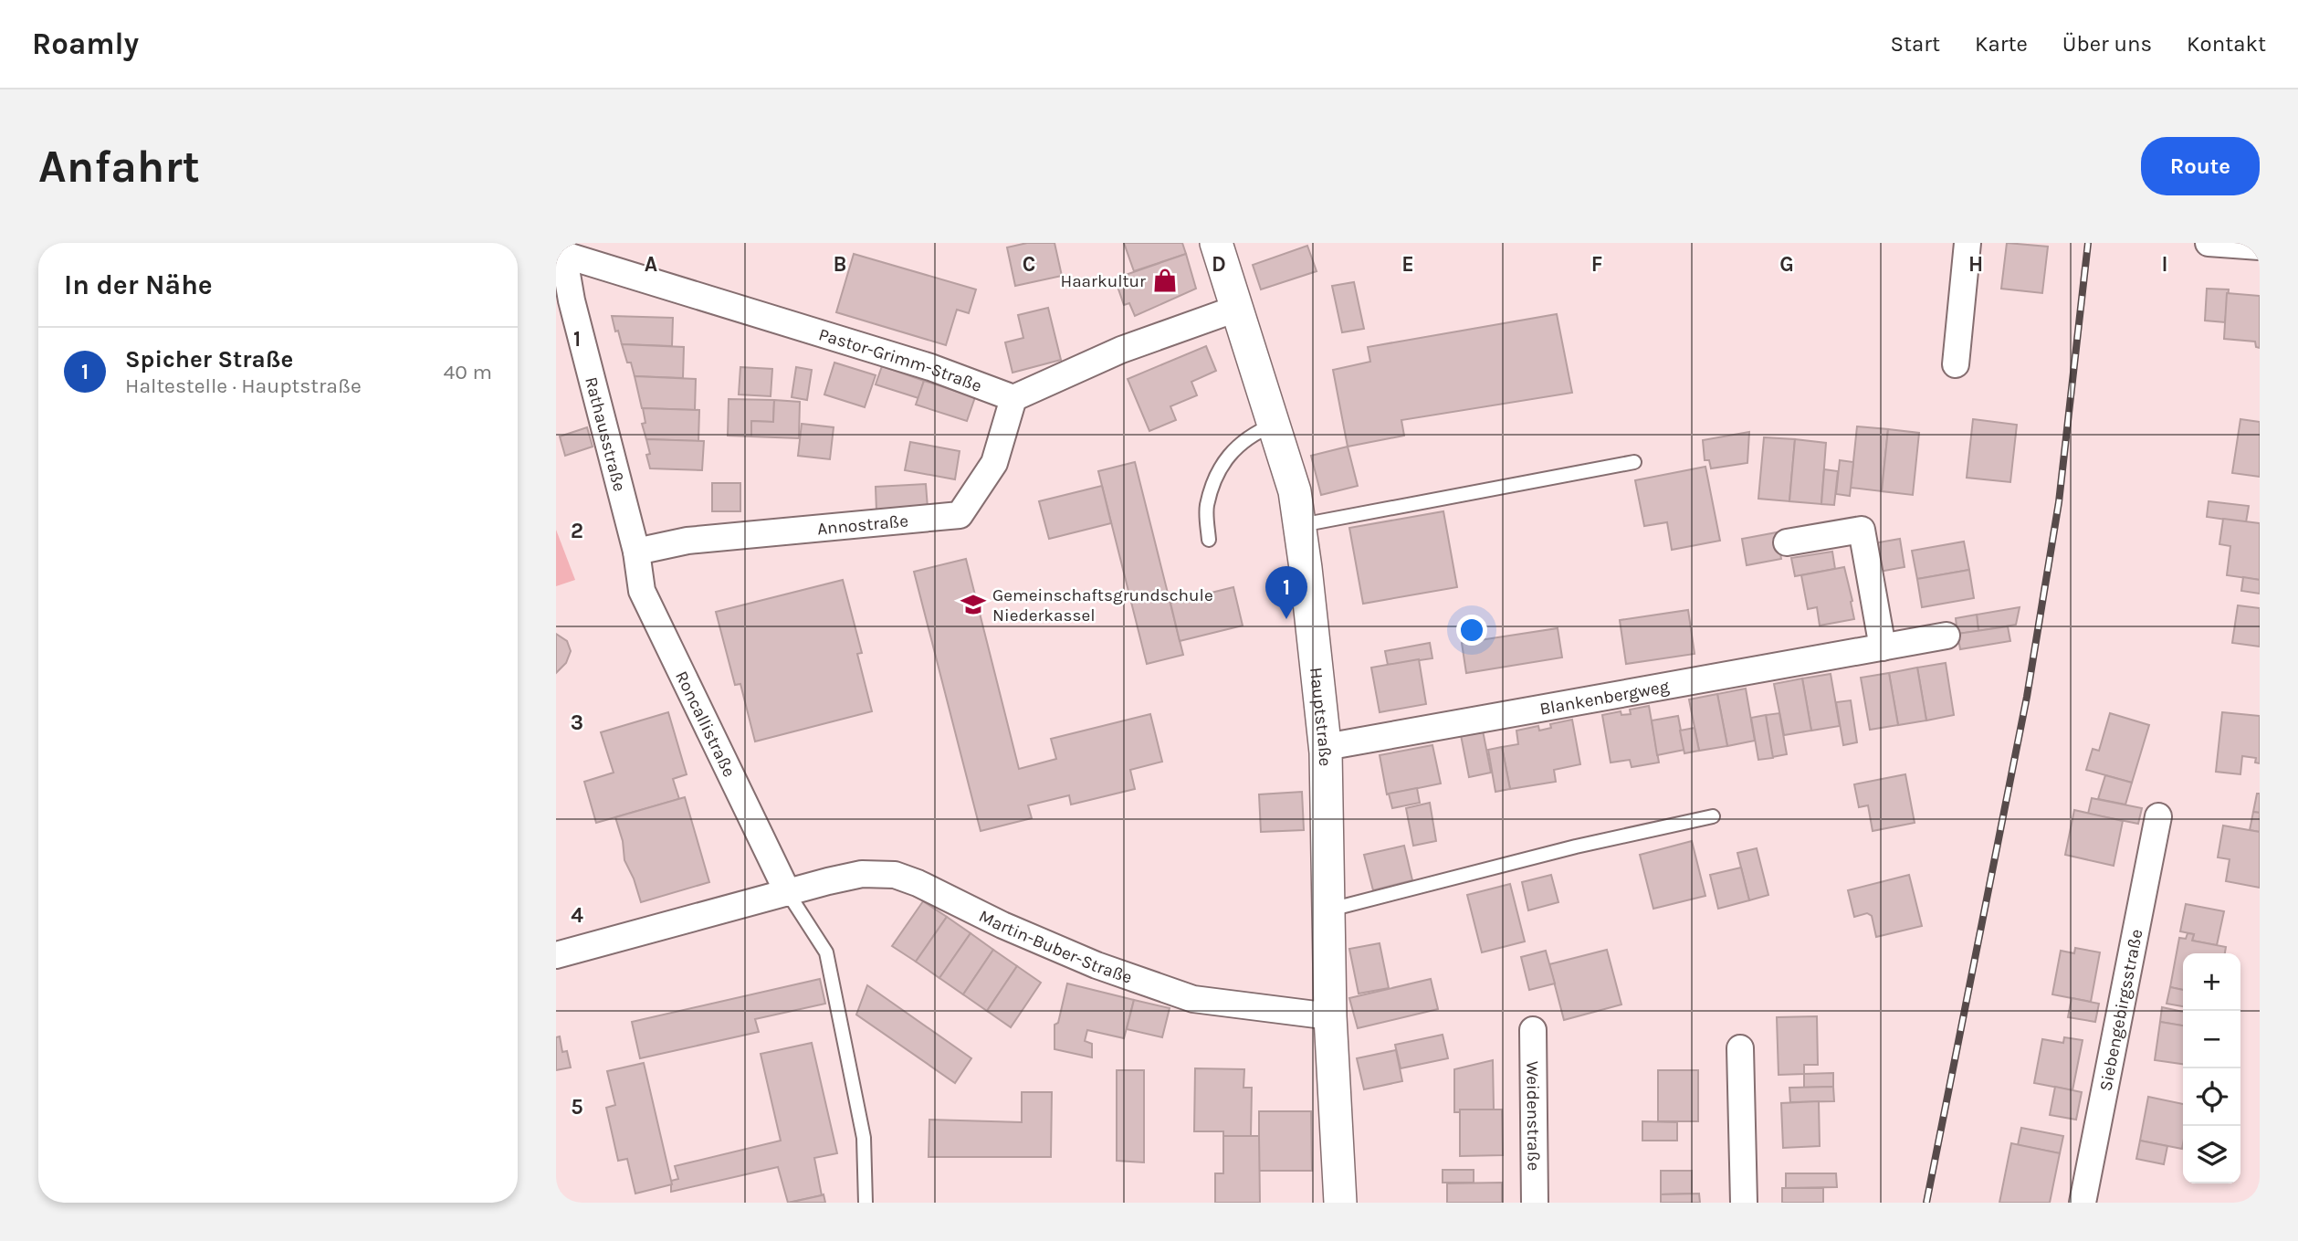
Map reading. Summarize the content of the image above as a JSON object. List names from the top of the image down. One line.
{"streets":{"street":["Pastor-Grimm-Straße","Rathausstraße","Annostraße","Blankenbergweg","Hauptstraße","Roncallistraße","Martin-Buber-Straße","Siebengebirgsstraße","Weidenstraße"]},"crossings":[["Pastor-Grimm-Straße","Rathausstraße"],["Pastor-Grimm-Straße","Annostraße"],["Rathausstraße","Annostraße"],["Rathausstraße","Roncallistraße"],["Annostraße","Roncallistraße"],["Blankenbergweg","Hauptstraße"],["Hauptstraße","Martin-Buber-Straße"],["Roncallistraße","Martin-Buber-Straße"]],"places":{"shop":["Haarkultur"],"school or university":["Gemeinschaftsgrundschule Niederkassel"]},"page":{"header":"Roamly","nav":["Start","Karte","Über uns","Kontakt"],"buttons":"Route","title":"Anfahrt","heading":"In der Nähe","list":[{"mark":"1","name":"Spicher Straße","note":"Haltestelle · Hauptstraße","value":"40 m"}],"pins":"1","map_buttons":["+","−"]},"grid":{"columns":["A","B","C","D","E","F","G","H","I"],"rows":["1","2","3","4","5"]}}
